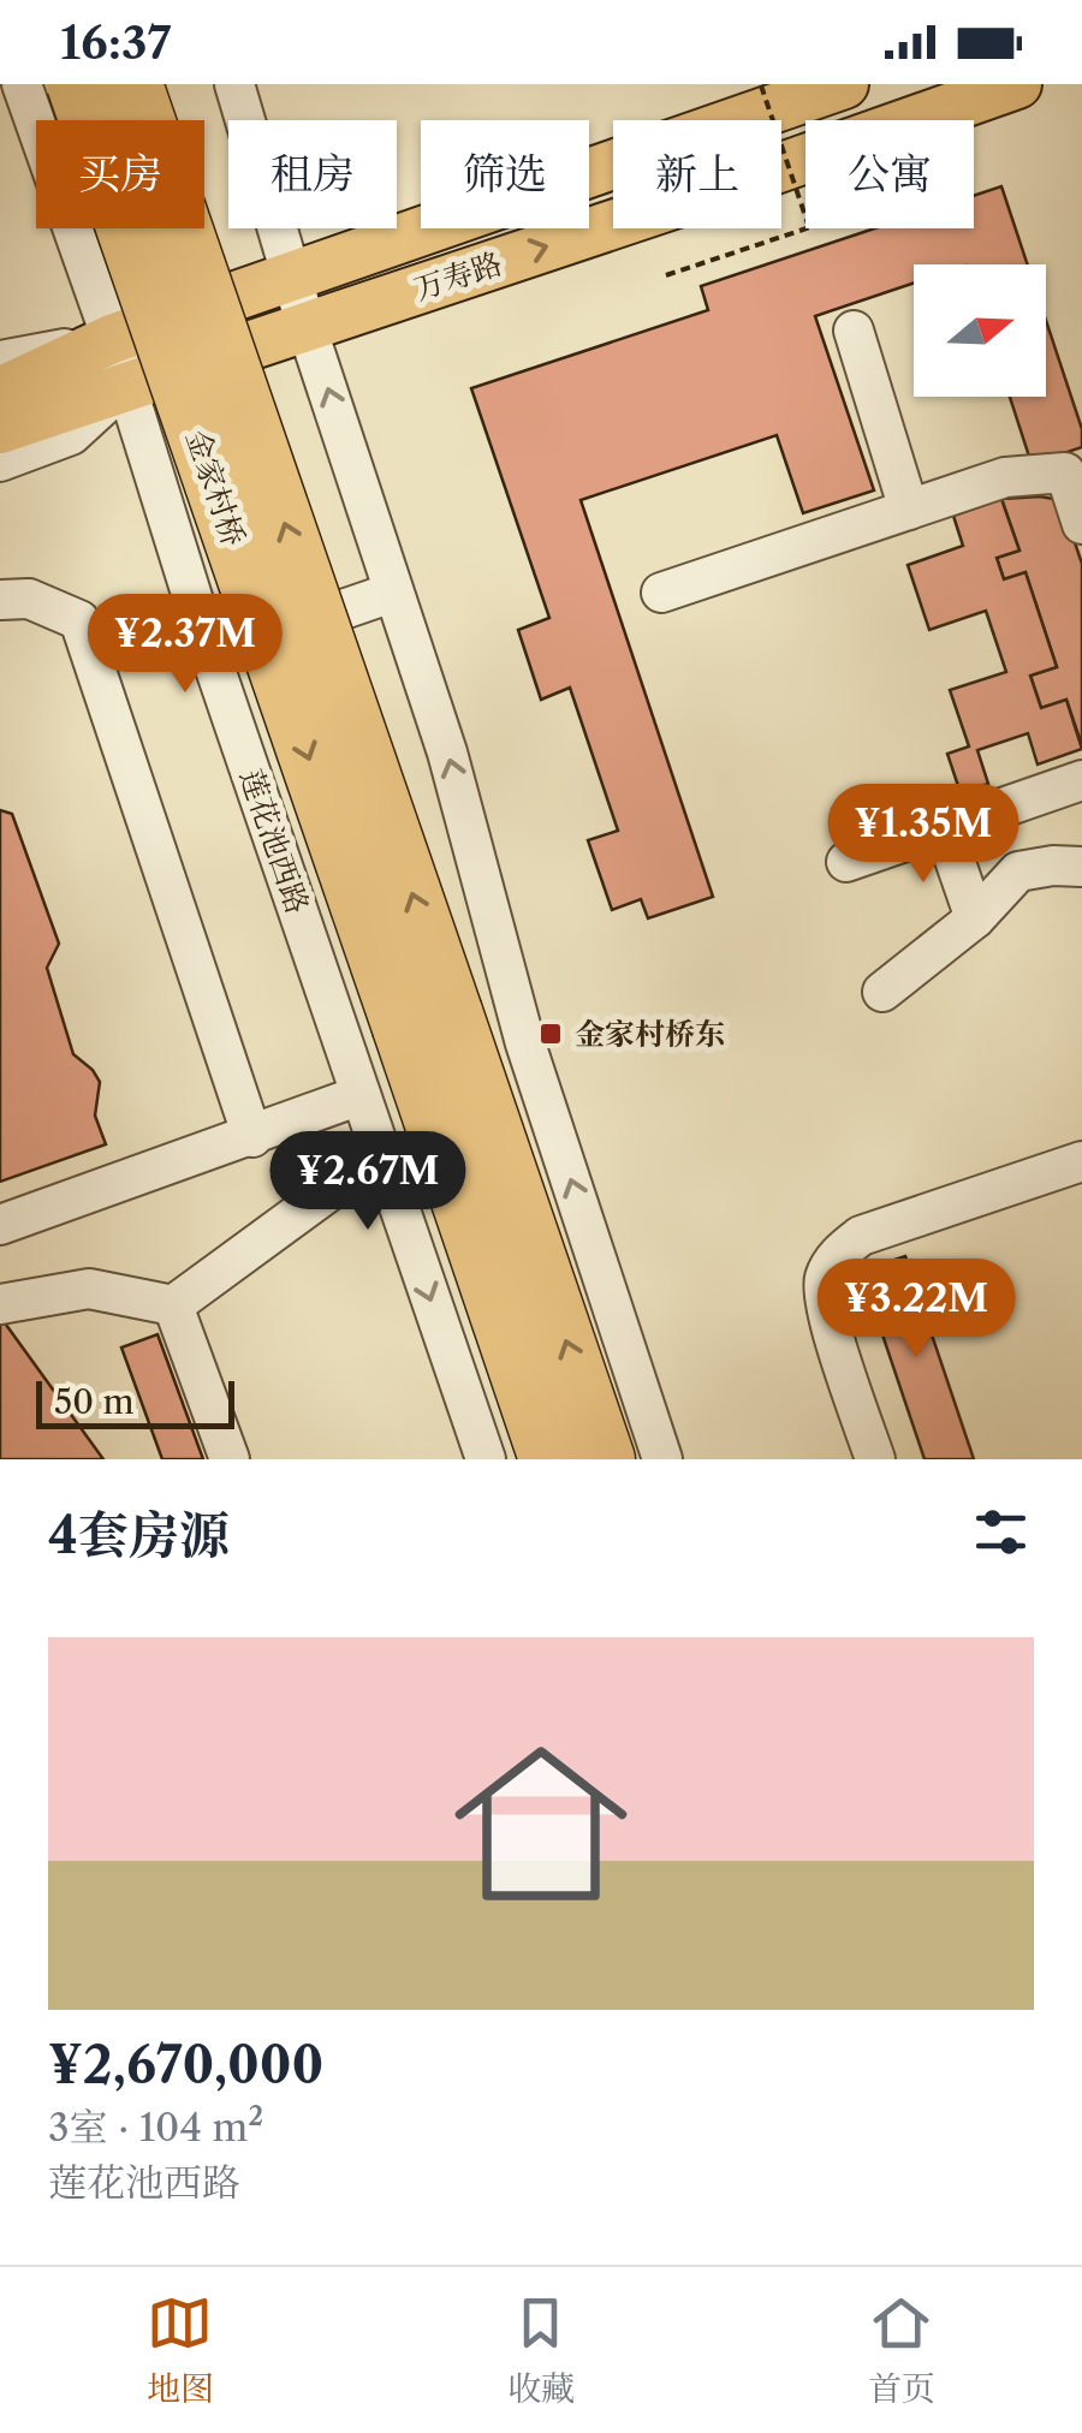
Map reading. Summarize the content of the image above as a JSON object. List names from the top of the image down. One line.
{"streets":{"highway":["金家村桥"],"main road":["万寿路"],"street":["莲花池西路"]},"crossings":[["万寿路","莲花池西路"]],"places":{"transit":["金家村桥东"]},"scale_bar":"50 m","north":"right","page":{"status":"16:37","chip":["买房","租房","筛选","新上","公寓"],"price":["¥2.37M","¥1.35M","¥2.67M","¥3.22M"],"scale":"50 m","heading":"4套房源","list":[{"name":"¥2,670,000","note":"3室 · 104 m² · 莲花池西路"}],"tabs":["地图","收藏","首页"]}}
